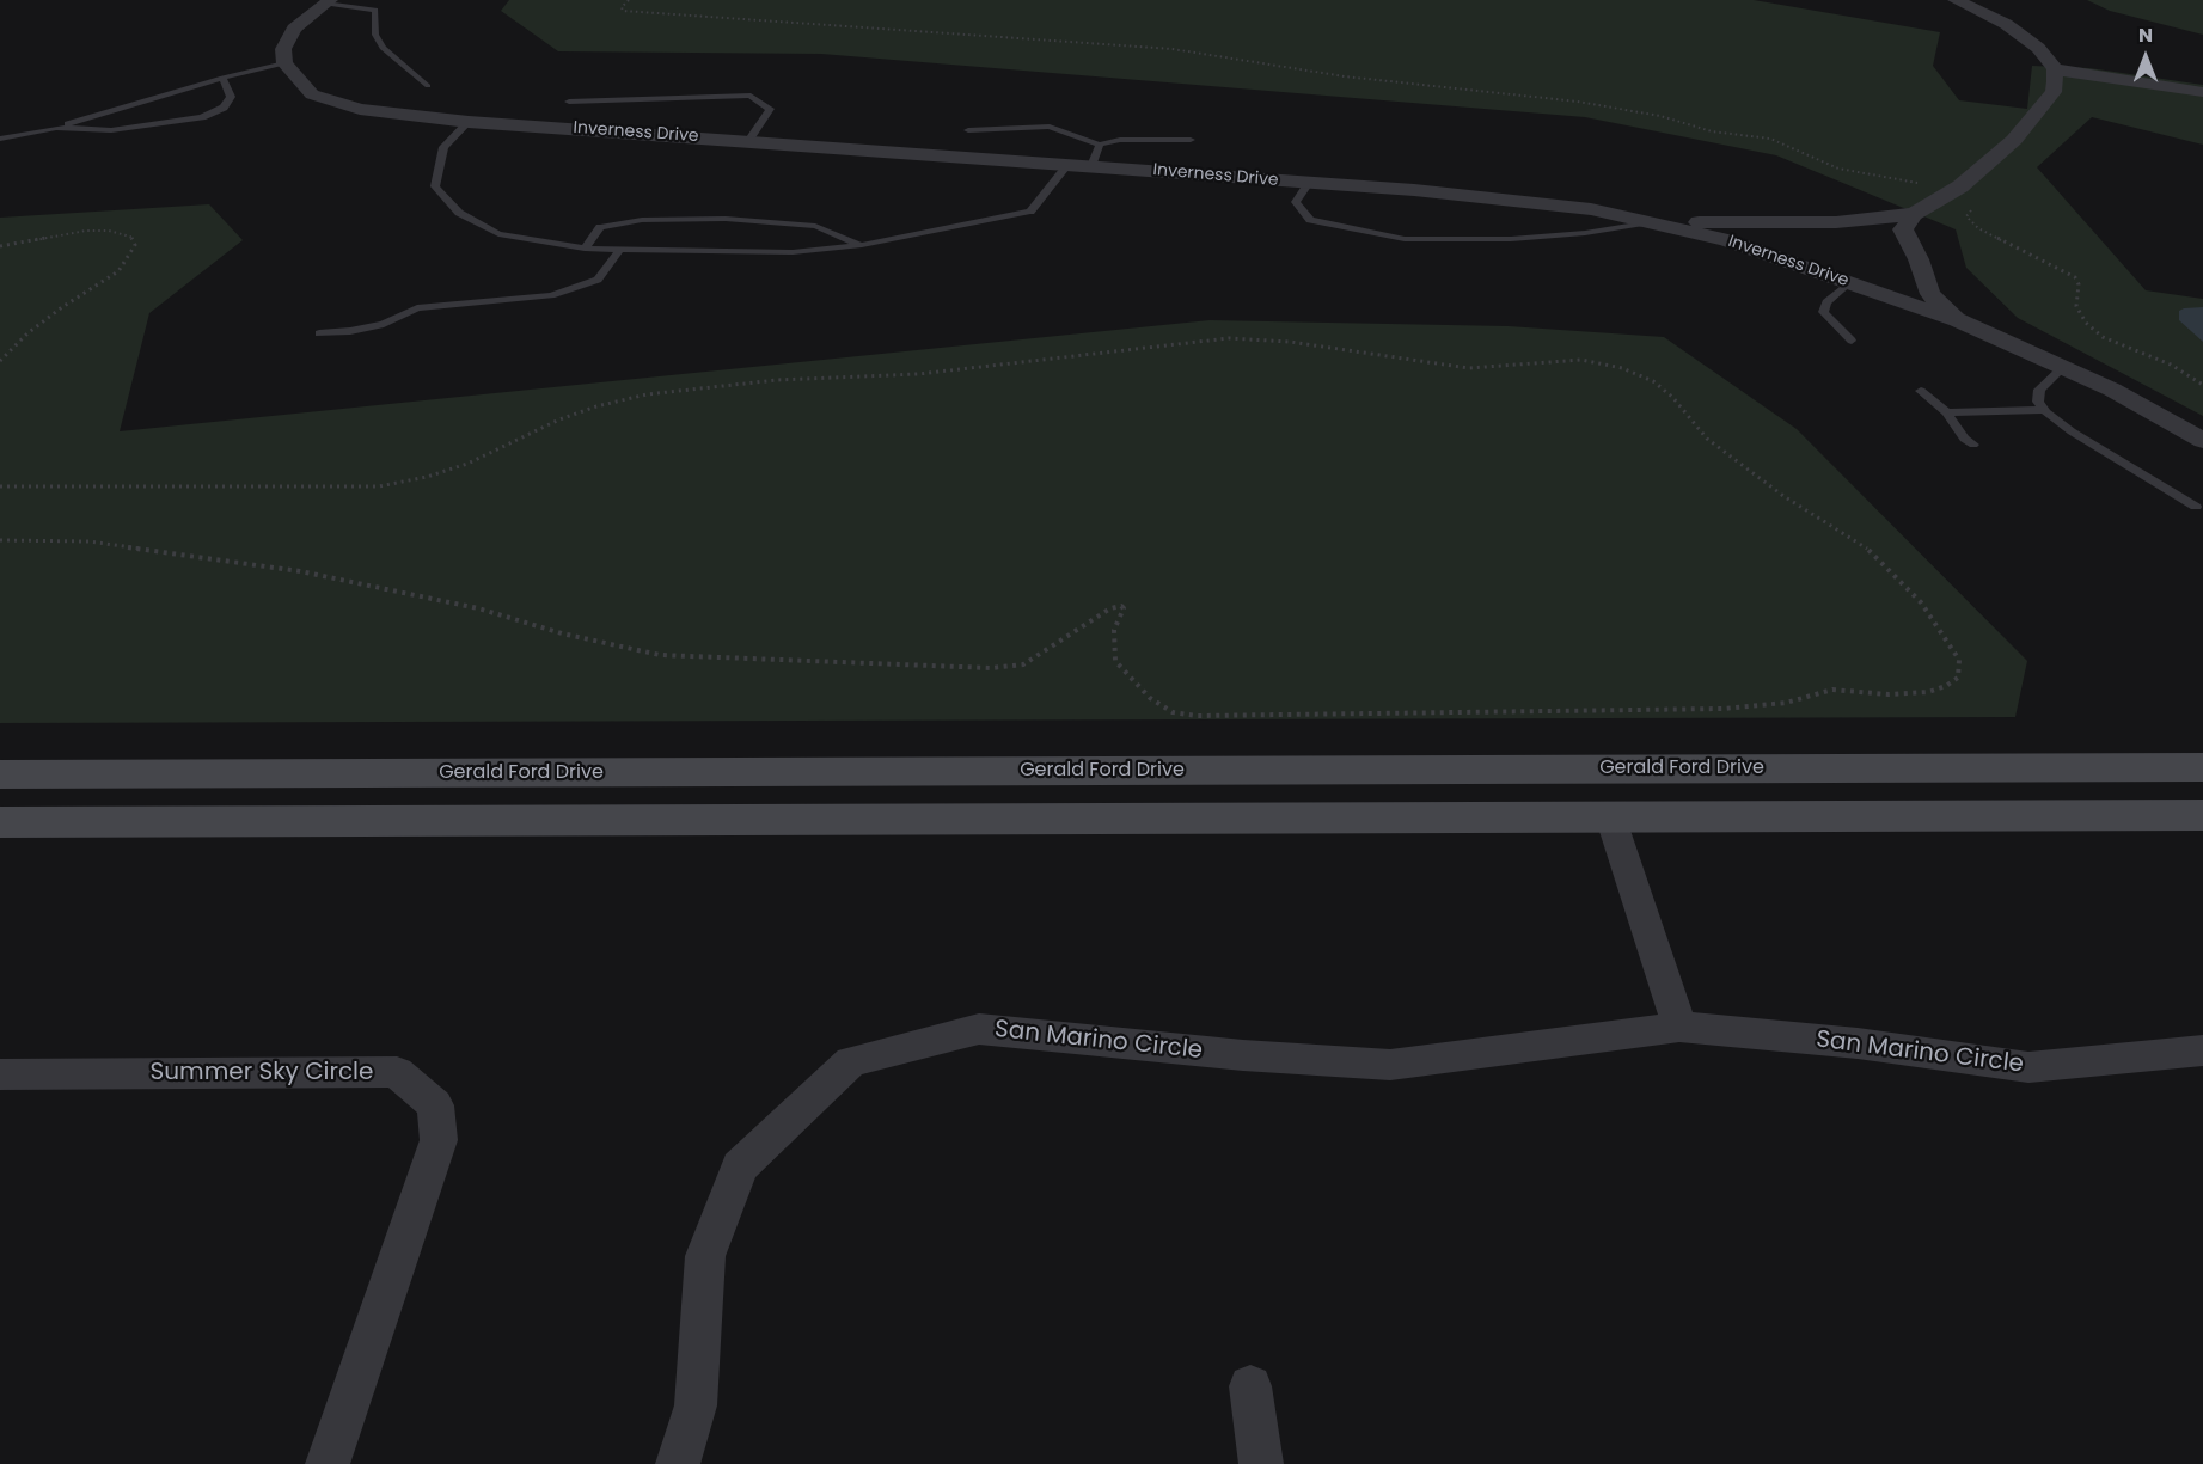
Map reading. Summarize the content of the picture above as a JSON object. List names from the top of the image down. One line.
{"streets":{"main road":["Gerald Ford Drive"],"street":["Inverness Drive","San Marino Circle","Summer Sky Circle"]},"north":"top"}
